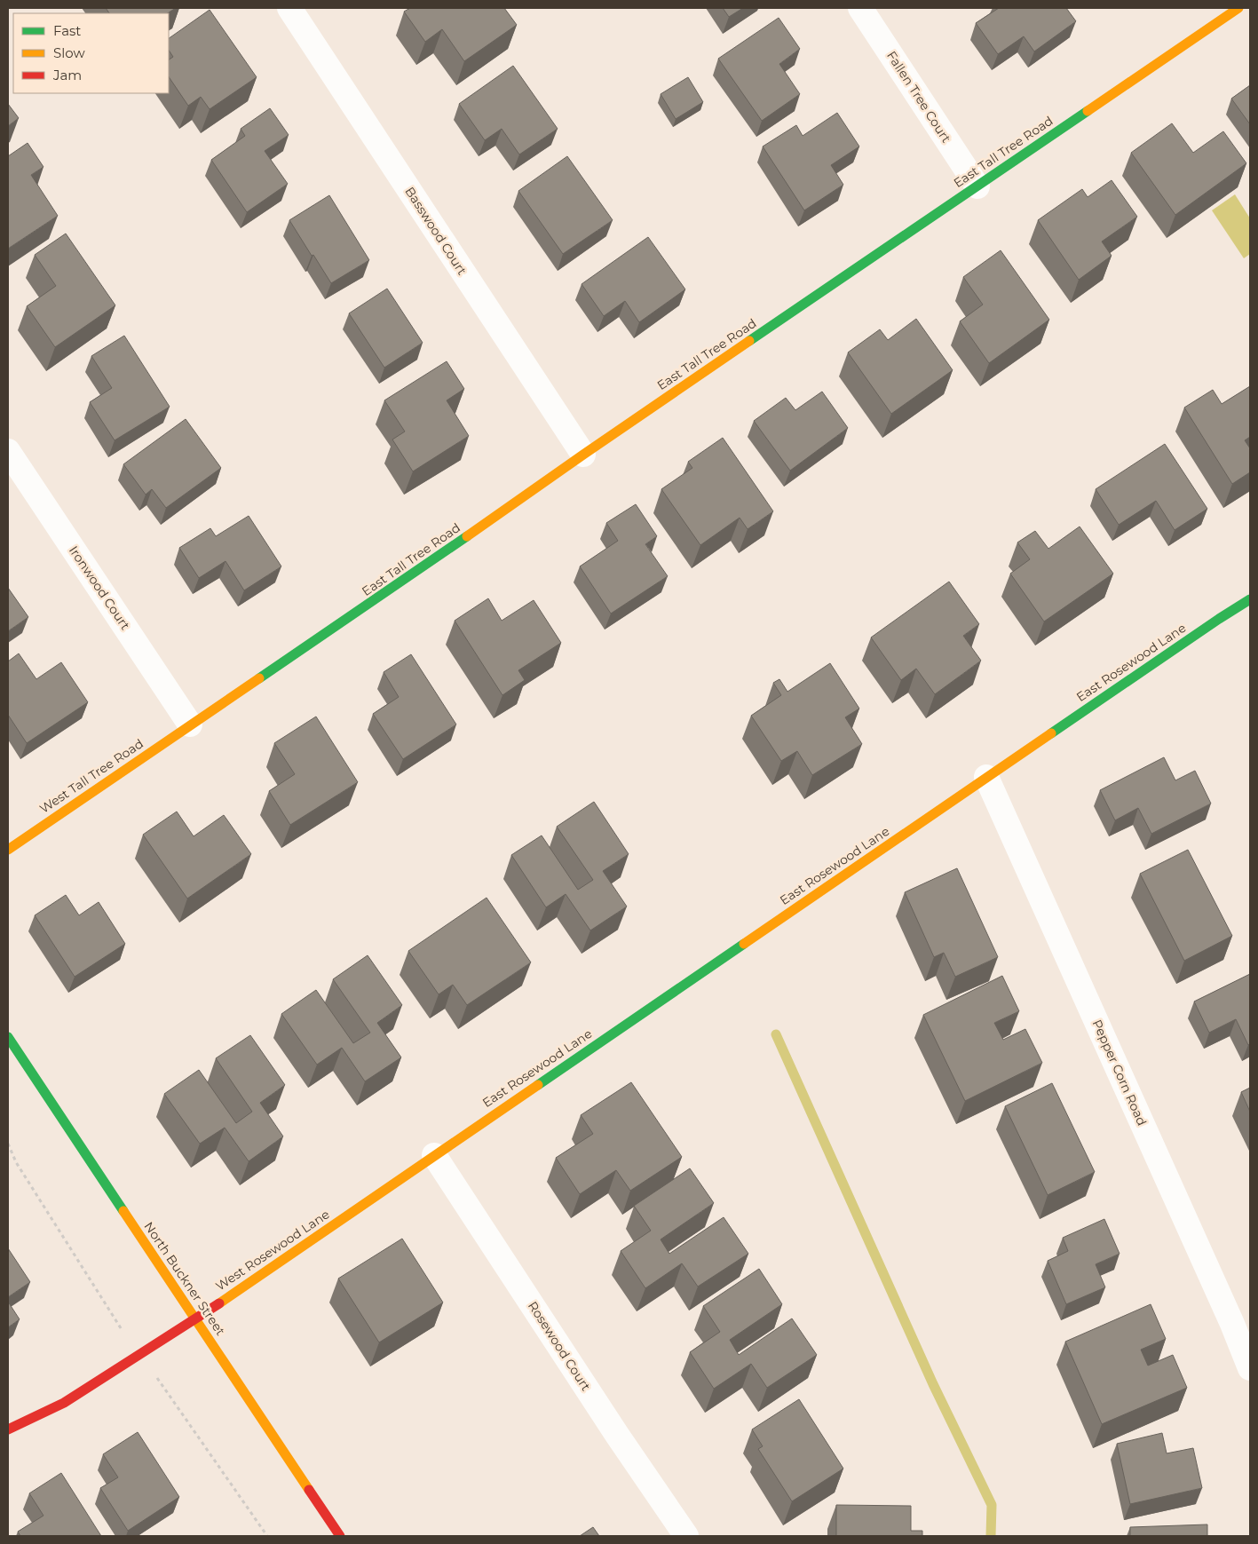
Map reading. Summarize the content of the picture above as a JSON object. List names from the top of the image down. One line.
{"streets":{"street":["Fallen Tree Court","East Tall Tree Road","Basswood Court","Ironwood Court","East Rosewood Lane","West Tall Tree Road","Pepper Corn Road","West Rosewood Lane","North Buckner Street","Rosewood Court"]},"crossings":[["Fallen Tree Court","East Tall Tree Road"],["East Tall Tree Road","Basswood Court"],["East Tall Tree Road","Ironwood Court"],["East Tall Tree Road","West Tall Tree Road"],["Ironwood Court","West Tall Tree Road"],["East Rosewood Lane","Pepper Corn Road"],["East Rosewood Lane","West Rosewood Lane"],["East Rosewood Lane","Rosewood Court"],["West Rosewood Lane","North Buckner Street"],["West Rosewood Lane","Rosewood Court"]],"legend":["Fast","Slow","Jam"]}
